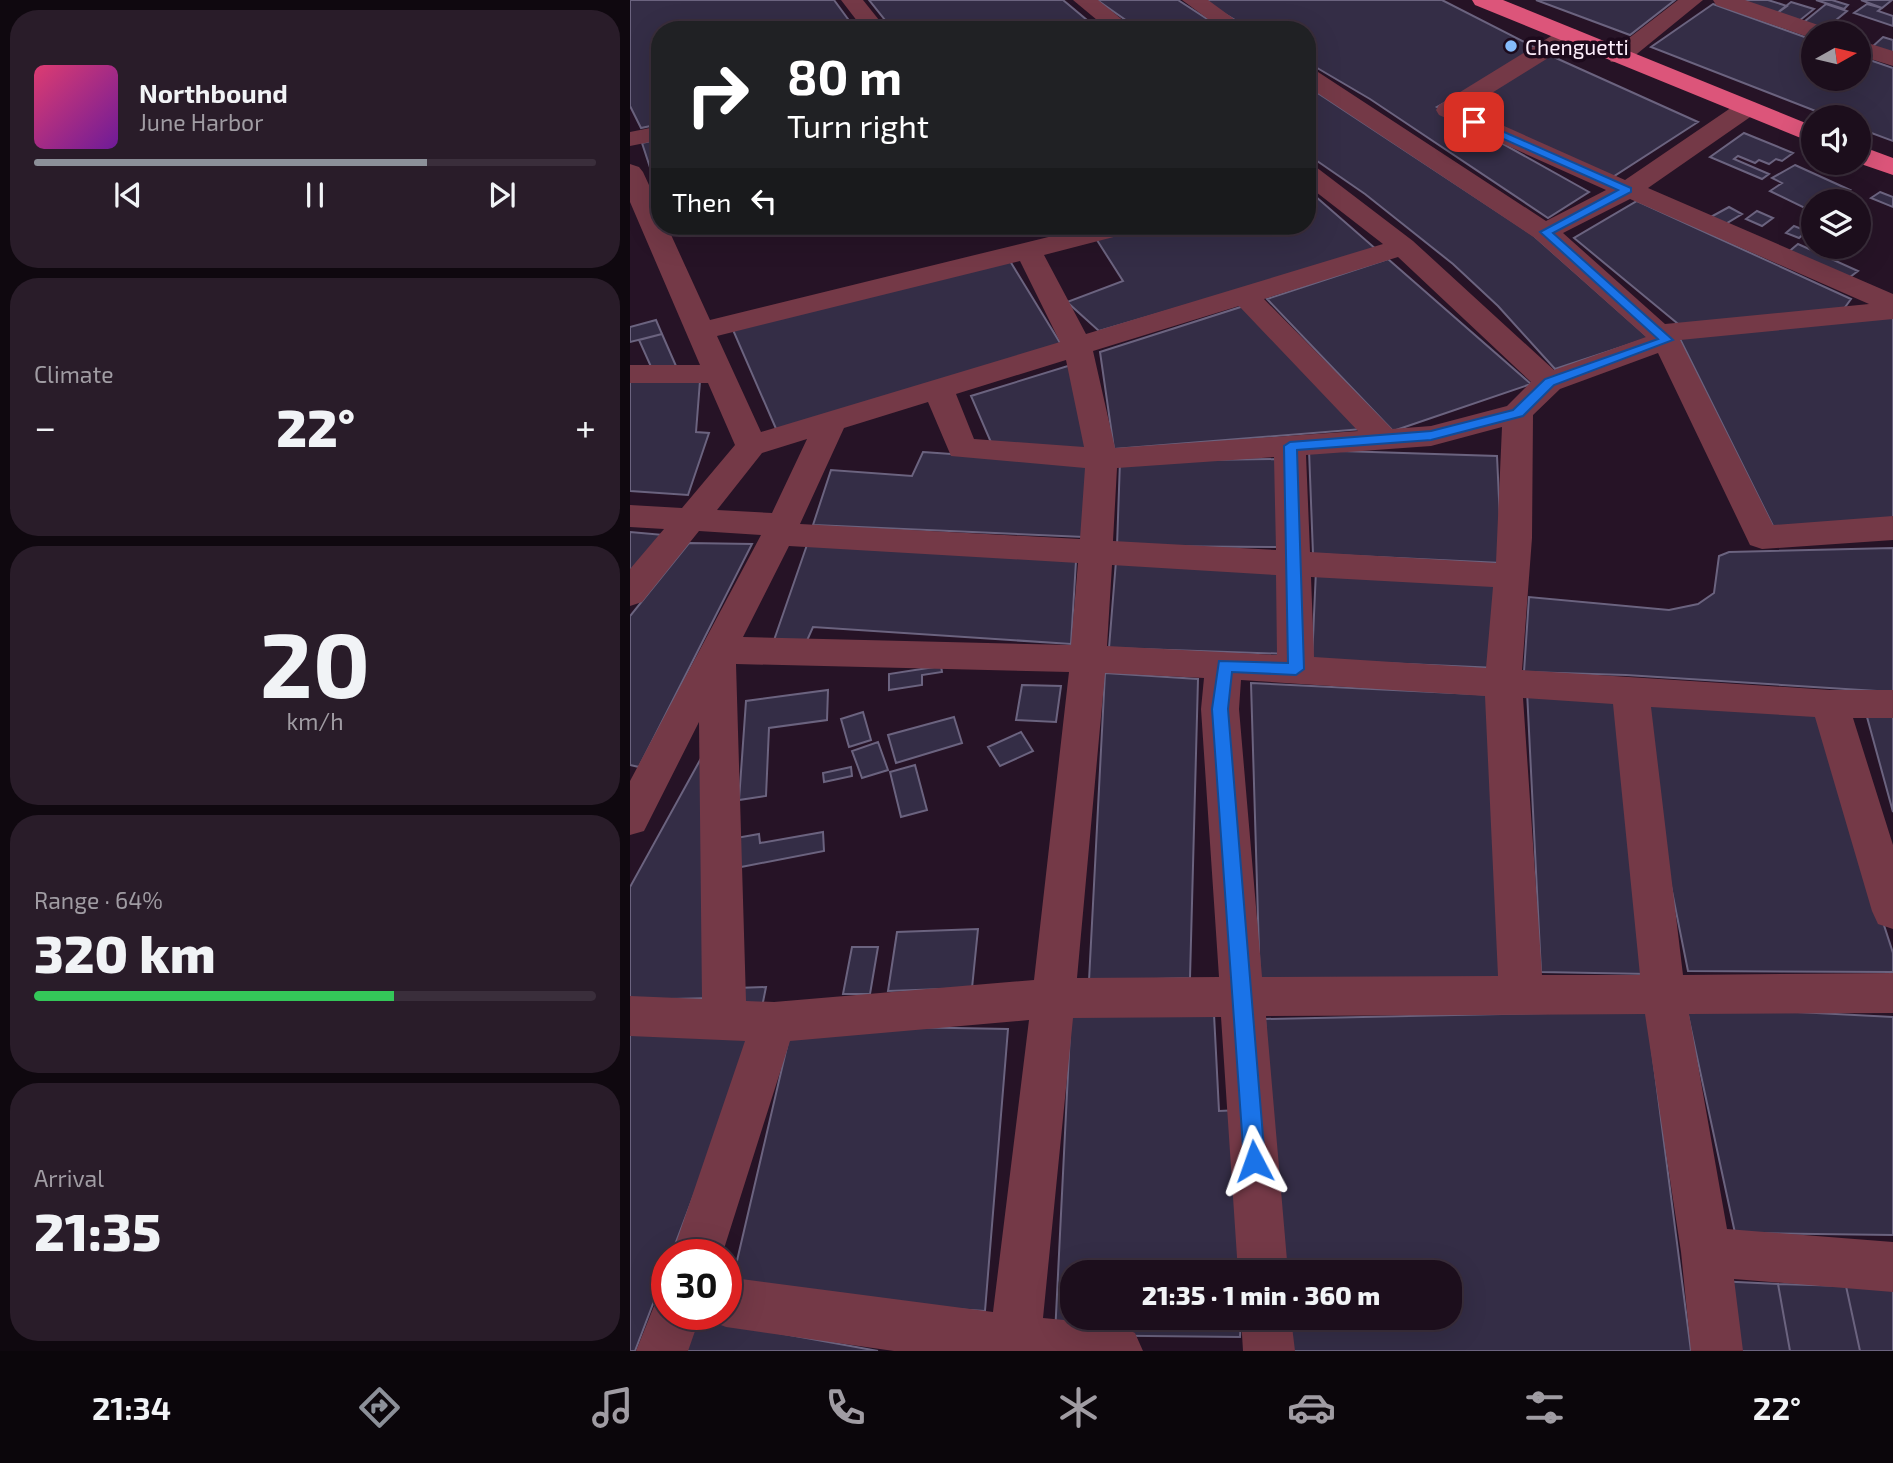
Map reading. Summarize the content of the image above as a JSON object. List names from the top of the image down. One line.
{"places":["Chenguetti"],"north":"right","page":{"turn":["80 m","Turn right"],"song":["Northbound","June Harbor"],"then":"Then","tile":["Climate",["20","km/h"],["Range · 64%","320 km"],["Arrival","21:35"]],"heat":["−","22°","+"],"limit":"30","trip":"21:35 · 1 min · 360 m","tabs":["21:34","22°"]}}
